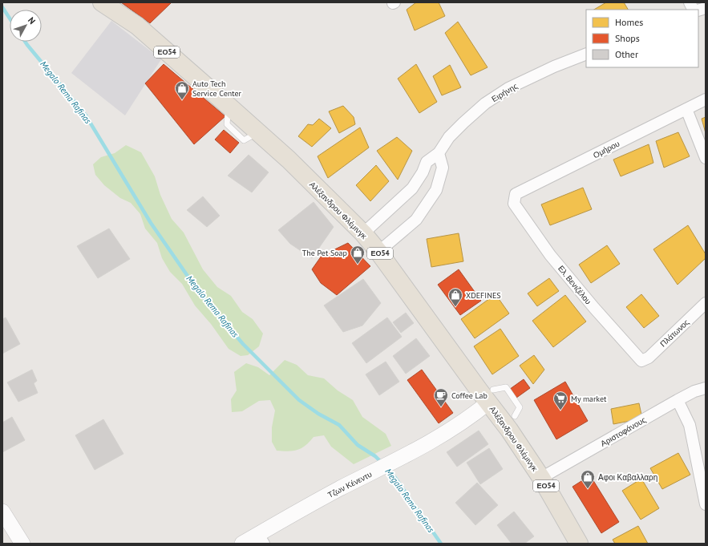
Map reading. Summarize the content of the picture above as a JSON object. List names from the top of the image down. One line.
{"streets":{"main road":["ΕΟ54","Αλέξανδρου Φλέμινγκ"],"street":["Ειρήνης","Ομήρου","Ελ. Βενιζέλου","Πλάτωνος","Αριστοφάνους","Τζων Κένεντυ"]},"crossings":[["Ειρήνης","Αλέξανδρου Φλέμινγκ"],["Ομήρου","Ελ. Βενιζέλου"],["Αλέξανδρου Φλέμινγκ","Αριστοφάνους"],["Αλέξανδρου Φλέμινγκ","Τζων Κένεντυ"],["Ελ. Βενιζέλου","Πλάτωνος"]],"water":["Megalo Rema Rafinas"],"places":{"shop":["Auto Tech Service Center","The Pet Soap","XDEFINES","Αφοι Καβαλλαρη"],"cafe":["Coffee Lab"],"supermarket":["My market"]},"legend":["Homes","Shops","Other"],"north":"top right"}
